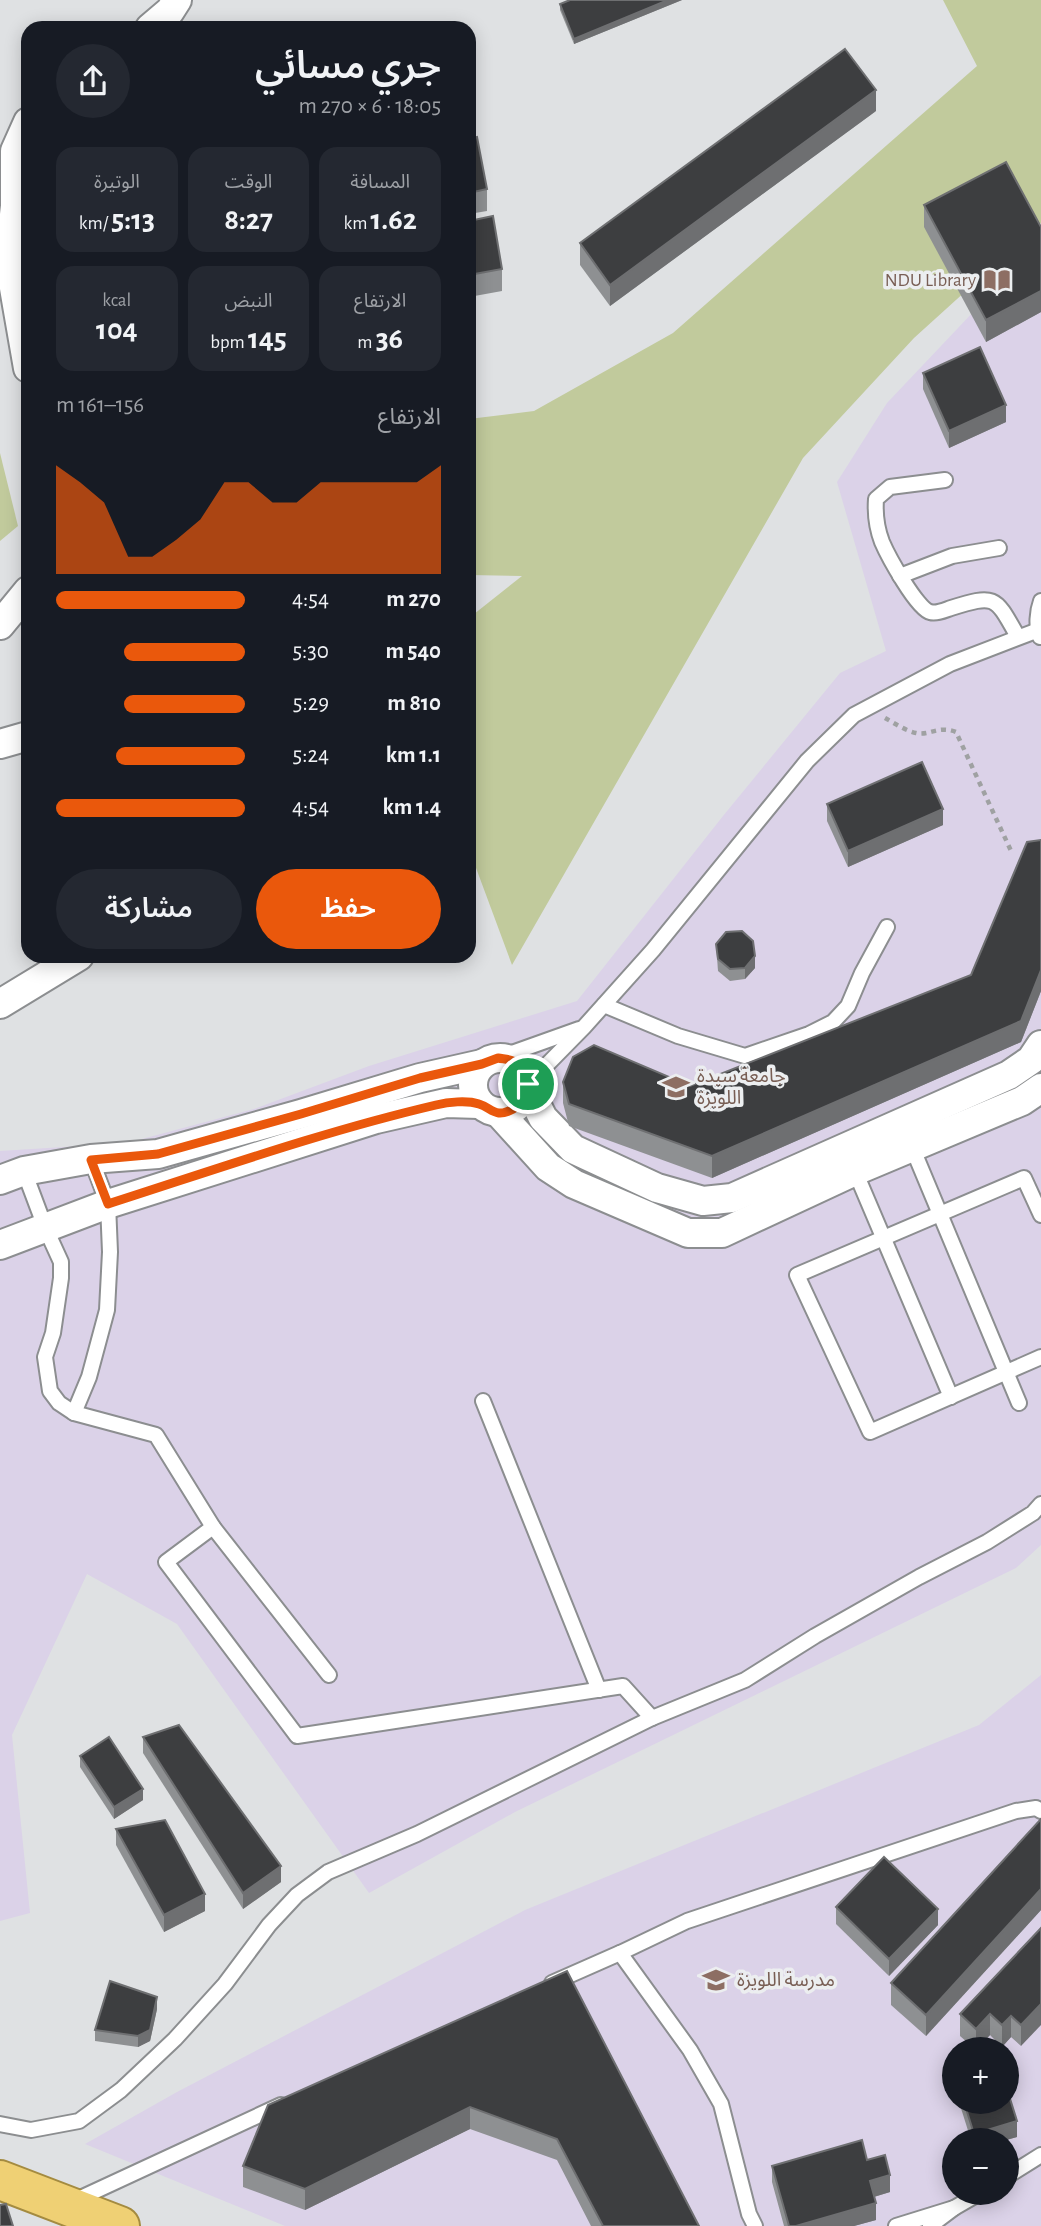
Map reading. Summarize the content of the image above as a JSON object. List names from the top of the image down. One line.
{"places":{"library":["NDU Library"],"school or university":["جامعة سيدة اللويزة","مدرسة اللويزة"]},"page":{"heading":["جري مسائي","18:05 · 6 × 270 m"],"stats":[["المسافة","1.62 km"],["الوقت","8:27"],["الوتيرة","5:13 /km"],["الارتفاع","36 m"],["النبض","145 bpm"],["kcal","104"]],"chart":["الارتفاع","156–161 m"],"list":[{"name":"270 m","note":"4:54"},{"name":"540 m","note":"5:30"},{"name":"810 m","note":"5:29"},{"name":"1.1 km","note":"5:24"},{"name":"1.4 km","note":"4:54"}],"buttons":["حفظ","مشاركة"],"map_buttons":["+","−"]}}
